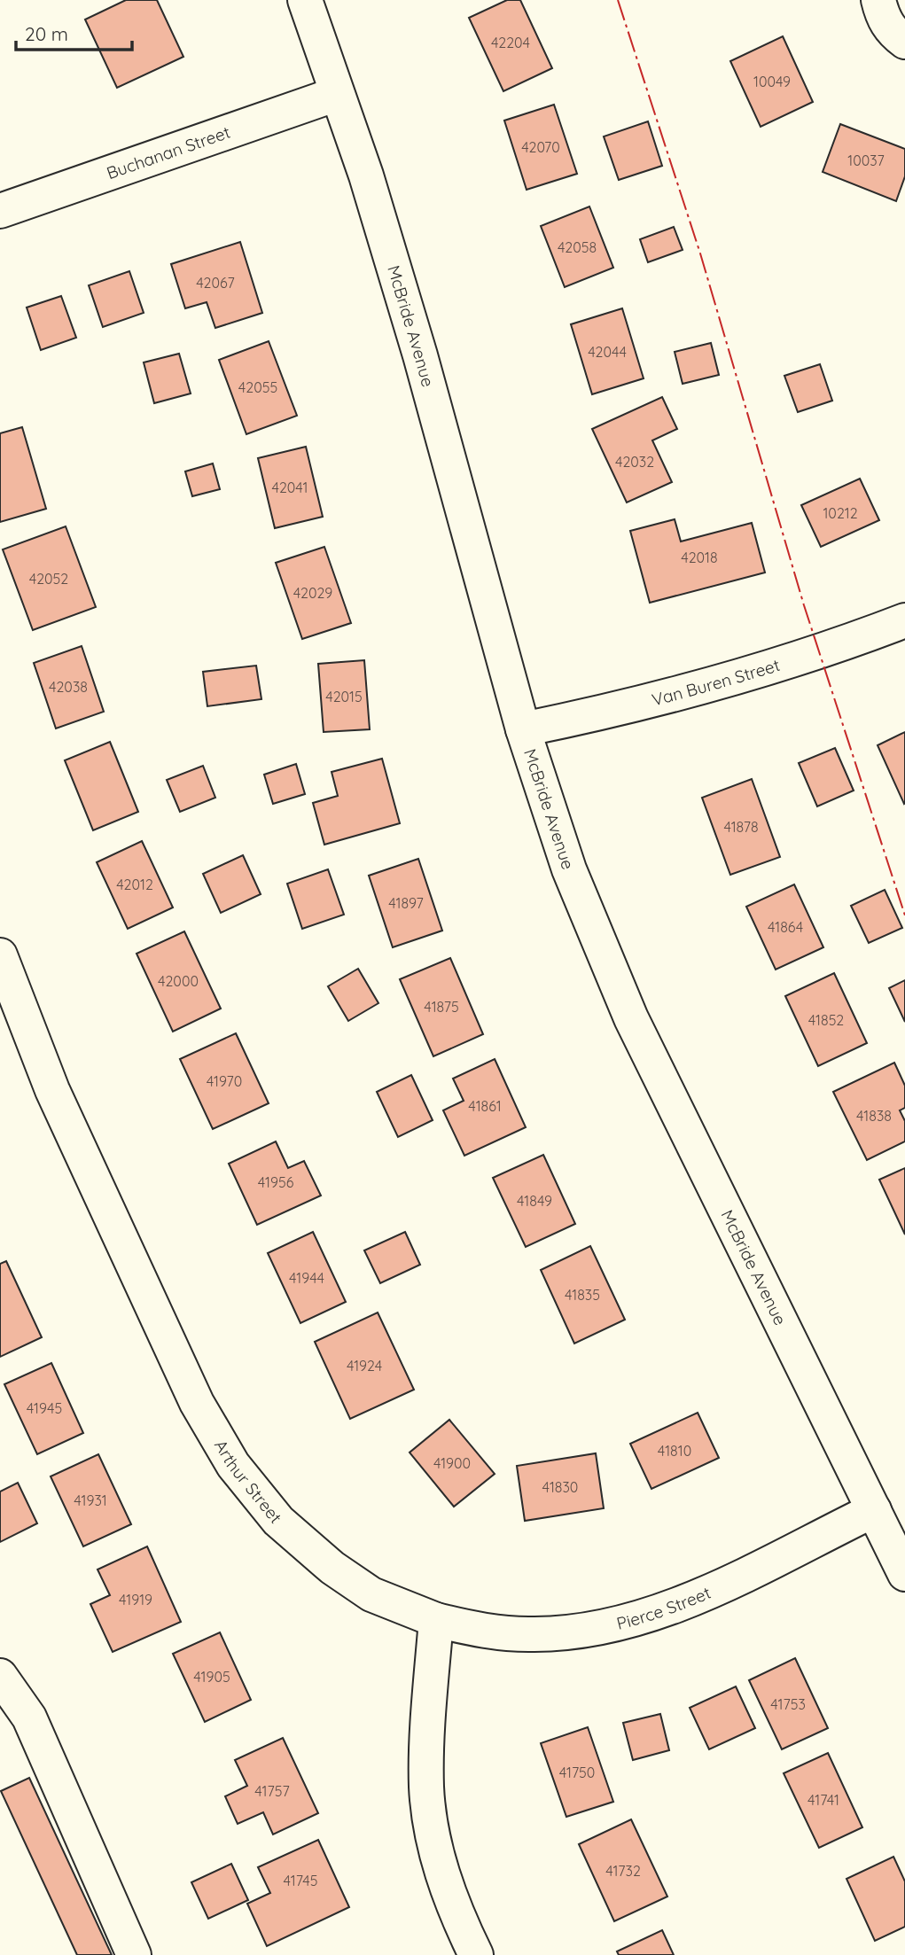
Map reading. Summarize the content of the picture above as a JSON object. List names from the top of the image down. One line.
{"streets":{"street":["Buchanan Street","McBride Avenue","Van Buren Street","Arthur Street","Pierce Street"]},"crossings":[["Buchanan Street","McBride Avenue"],["McBride Avenue","Van Buren Street"],["McBride Avenue","Pierce Street"],["Arthur Street","Pierce Street"]],"house_numbers":["42204","10049","42070","10037","42058","42067","42044","42055","42032","42041","10212","42018","42052","42029","42038","42015","41878","42012","41897","41864","42000","41875","41852","41970","41861","41838","41956","41849","41944","41835","41924","41945","41810","41900","41830","41931","41919","41905","41753","41750","41757","41741","41732","41745"],"scale_bar":"20 m"}
